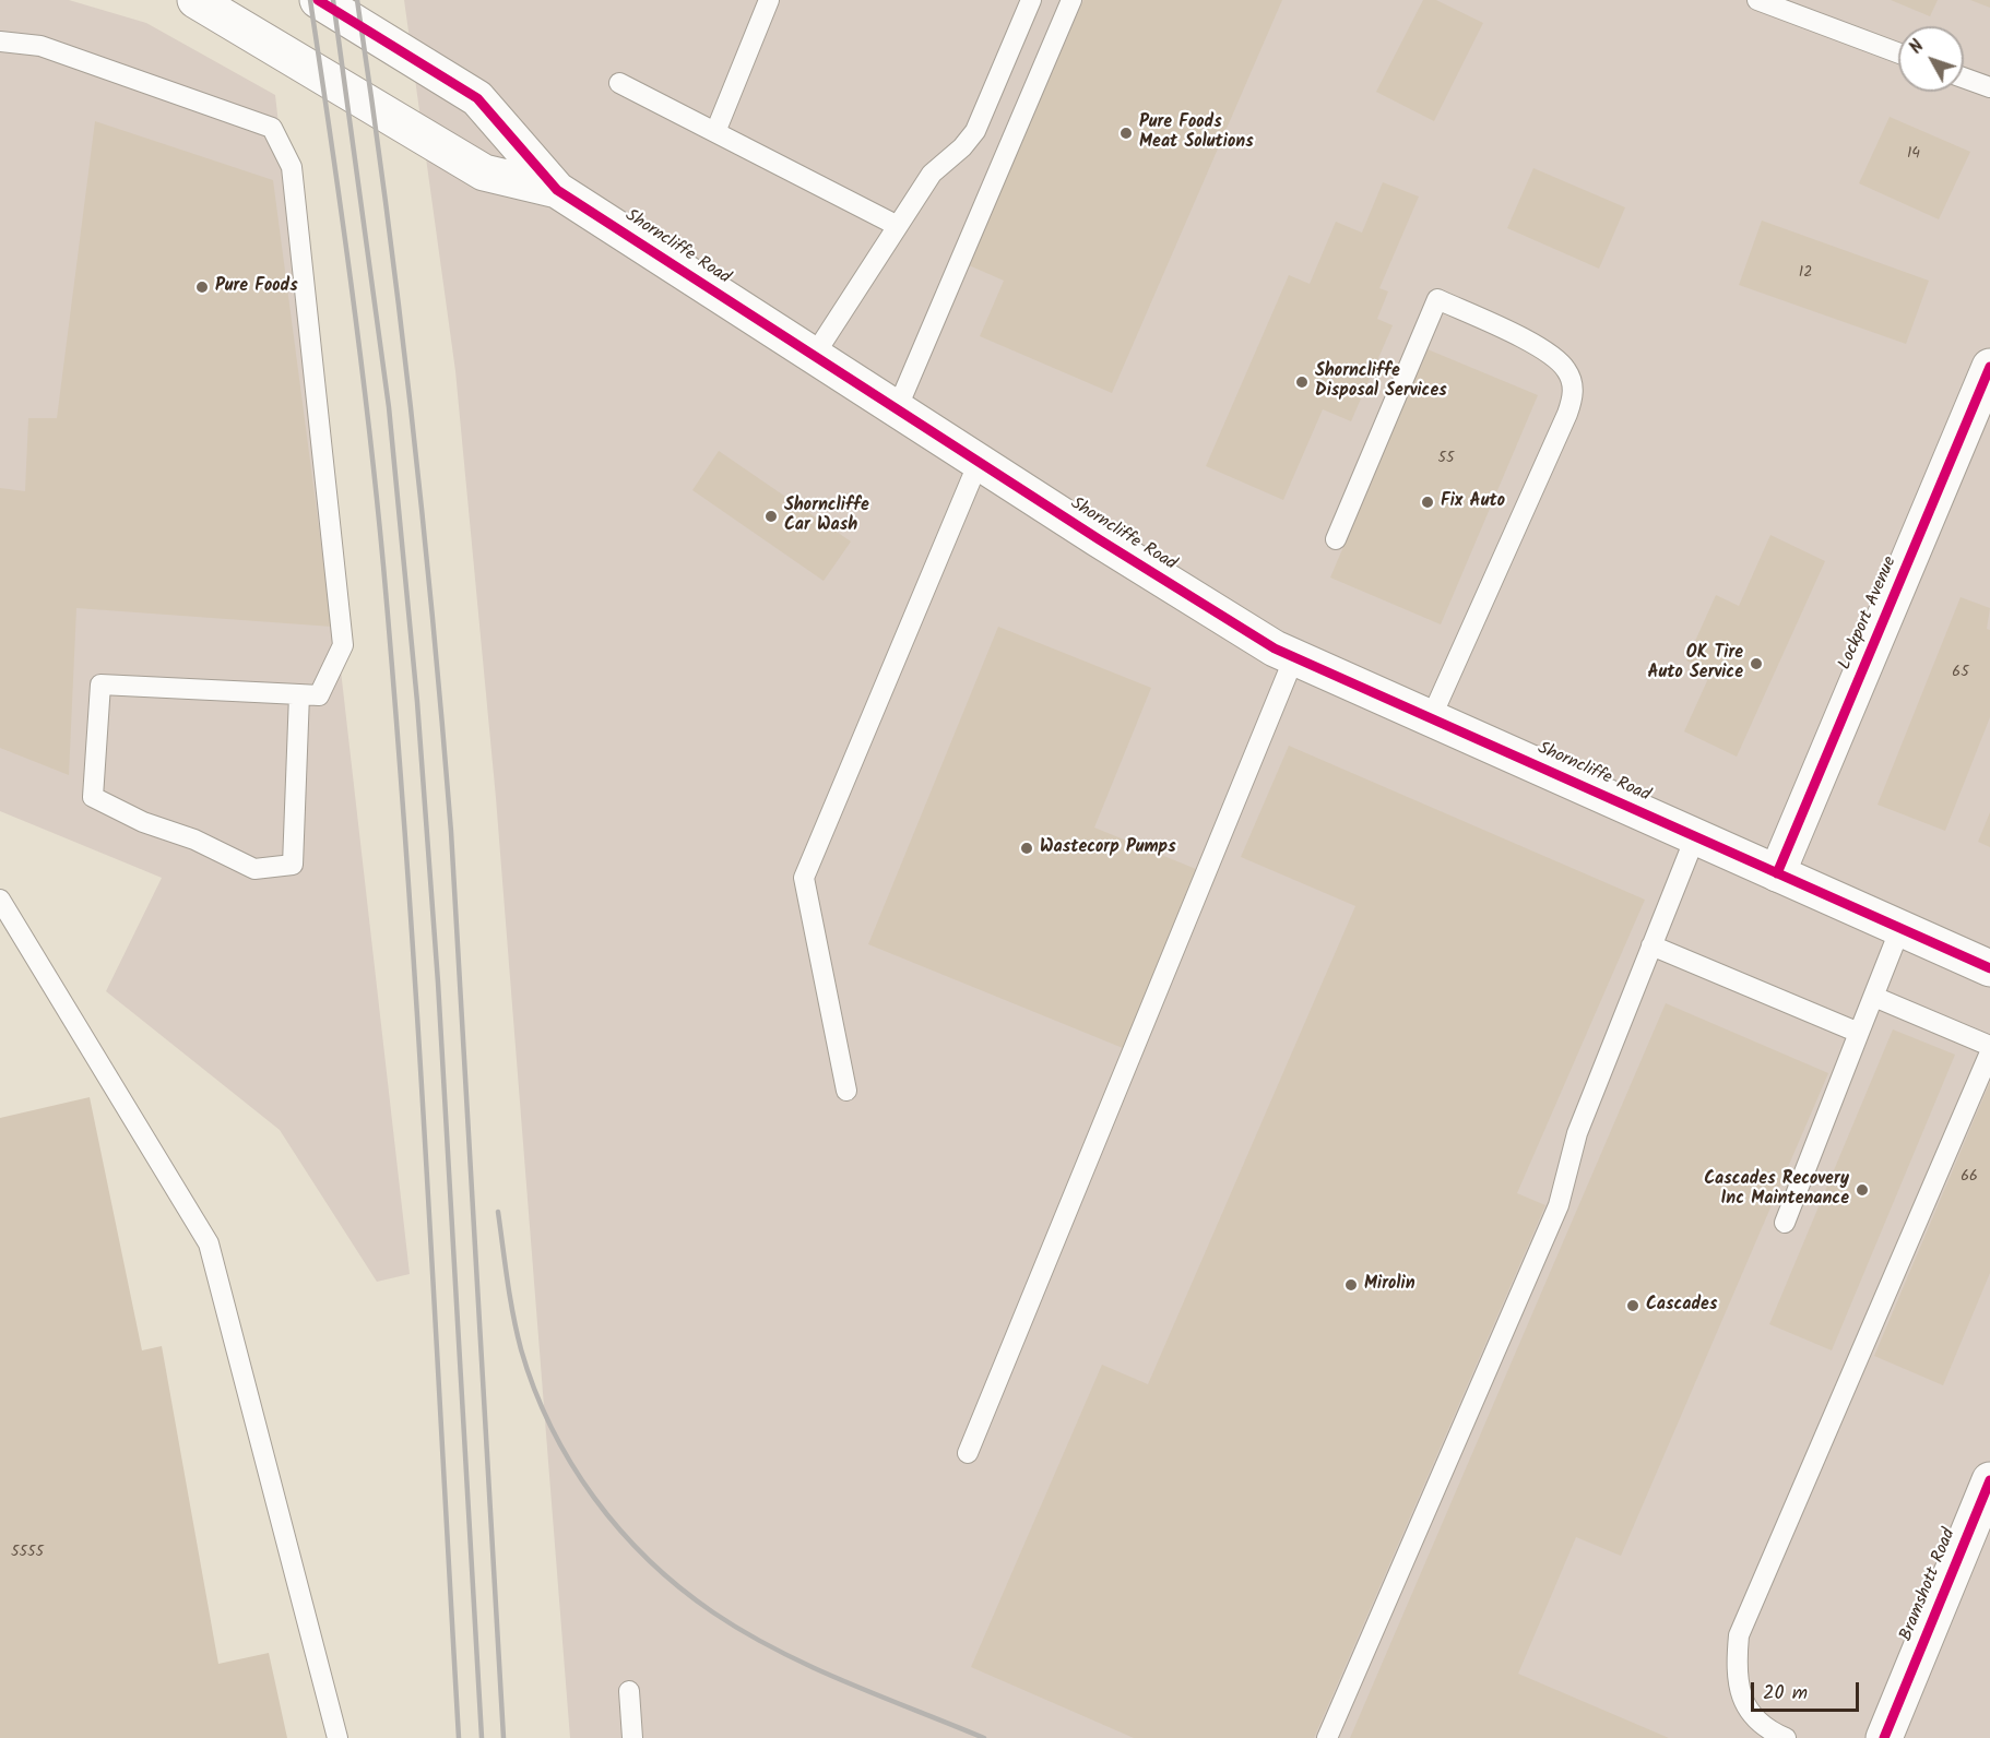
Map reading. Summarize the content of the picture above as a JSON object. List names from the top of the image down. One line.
{"streets":{"street":["Shorncliffe Road","Lockport Avenue","Bramshott Road"]},"crossings":[["Shorncliffe Road","Lockport Avenue"]],"places":["Pure Foods Meat Solutions","Pure Foods","Shorncliffe Disposal Services","Fix Auto","Shorncliffe Car Wash","OK Tire Auto Service","Wastecorp Pumps","Cascades Recovery Inc Maintenance","Mirolin","Cascades"],"house_numbers":["14","12","55","65","66","5555"],"scale_bar":"20 m","north":"top left"}
